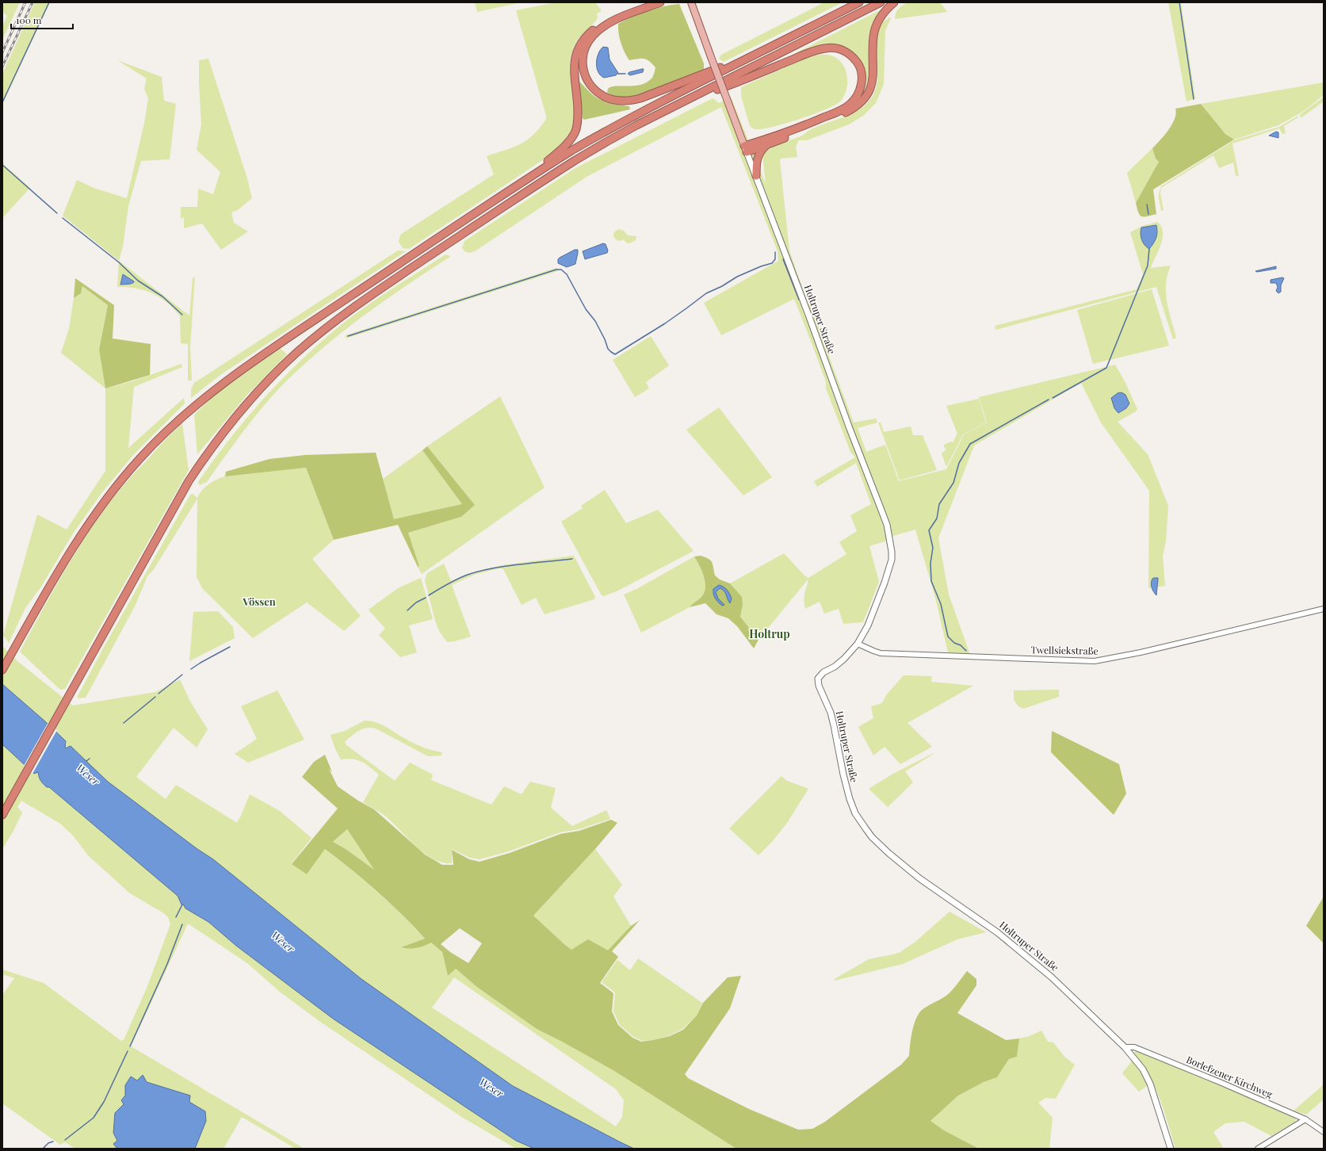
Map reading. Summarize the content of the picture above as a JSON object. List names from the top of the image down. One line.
{"streets":{"main road":["Holtruper Straße"],"street":["Twellsiekstraße","Borlefzener Kirchweg"]},"crossings":[["Holtruper Straße","Twellsiekstraße"],["Holtruper Straße","Borlefzener Kirchweg"]],"districts":["Vössen","Holtrup"],"water":["Weser"],"scale_bar":"100 m"}
